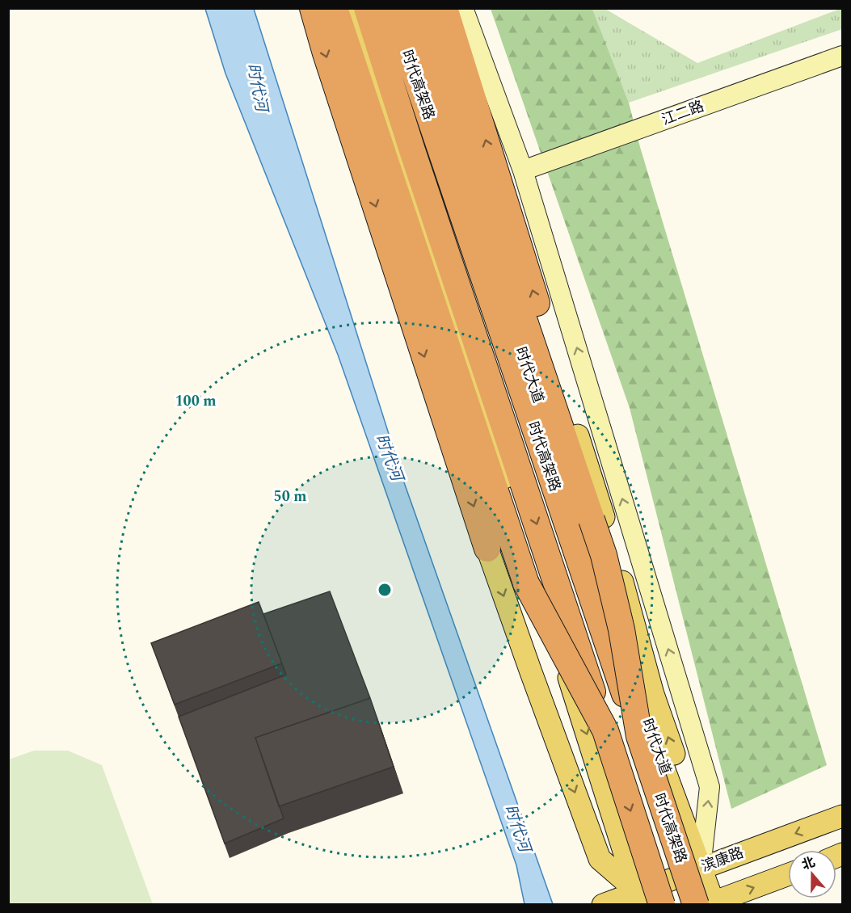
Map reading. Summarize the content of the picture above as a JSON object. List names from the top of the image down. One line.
{"streets":{"highway":["时代高架路"],"main road":["江二路","时代大道","滨康路"]},"crossings":[["时代高架路","时代大道"],["时代大道","滨康路"]],"water":["时代河"],"north":"top","rings":["100 m","50 m"]}
